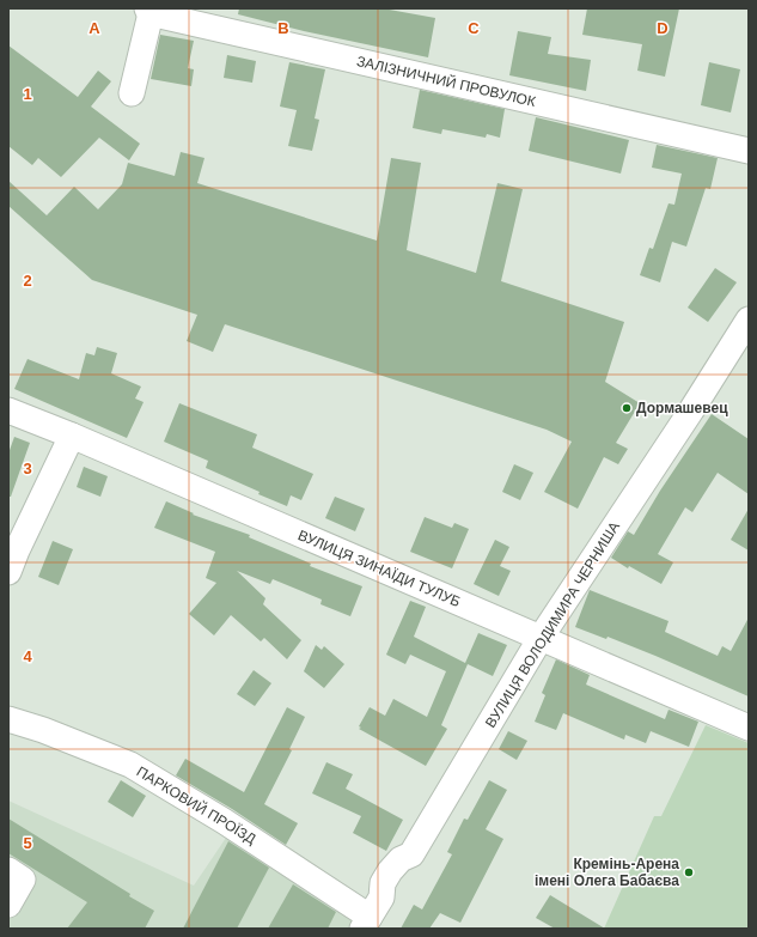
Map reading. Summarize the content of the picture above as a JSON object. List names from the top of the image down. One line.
{"streets":{"street":["ЗАЛІЗНИЧНИЙ ПРОВУЛОК","ВУЛИЦЯ ЗИНАЇДИ ТУЛУБ","ВУЛИЦЯ ВОЛОДИМИРА ЧЕРНИША","ПАРКОВИЙ ПРОЇЗД"]},"crossings":[["ВУЛИЦЯ ЗИНАЇДИ ТУЛУБ","ВУЛИЦЯ ВОЛОДИМИРА ЧЕРНИША"],["ВУЛИЦЯ ВОЛОДИМИРА ЧЕРНИША","ПАРКОВИЙ ПРОЇЗД"]],"places":["Дормашевец","Кремінь-Арена імені Олега Бабаєва"],"grid":{"columns":["A","B","C","D"],"rows":["1","2","3","4","5"]}}
